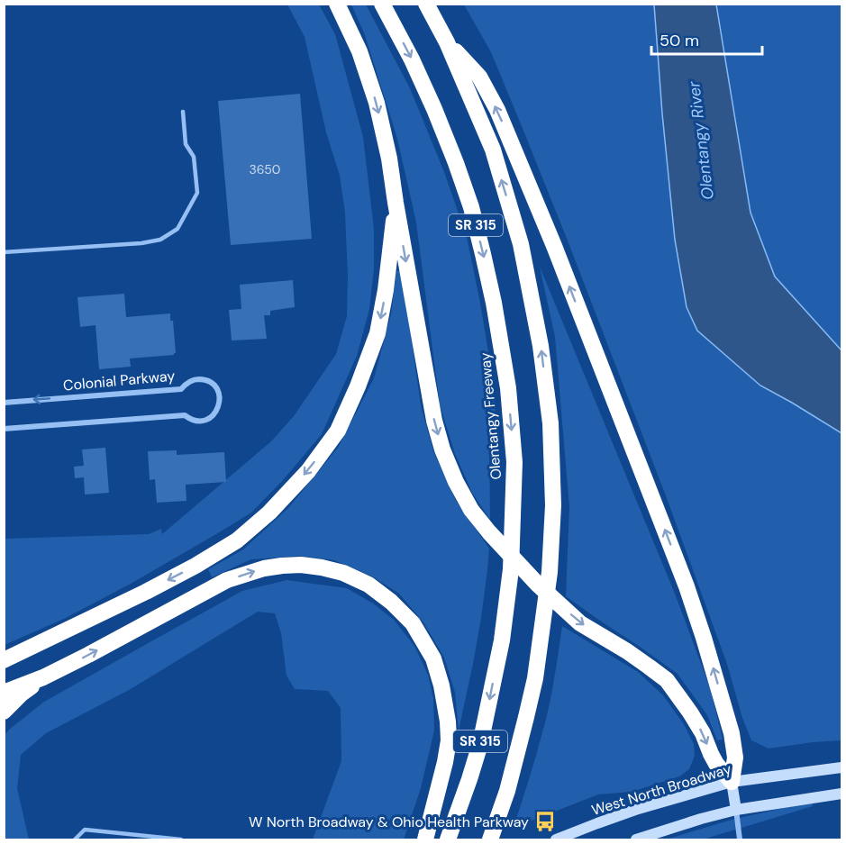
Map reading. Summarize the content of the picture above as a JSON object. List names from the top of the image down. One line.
{"streets":{"highway":["SR 315","Olentangy Freeway"],"main road":["West North Broadway"],"street":["Colonial Parkway"]},"water":["Olentangy River"],"places":{"bus stop":["W North Broadway & Ohio Health Parkway"]},"house_numbers":["3650"],"scale_bar":"50 m"}
